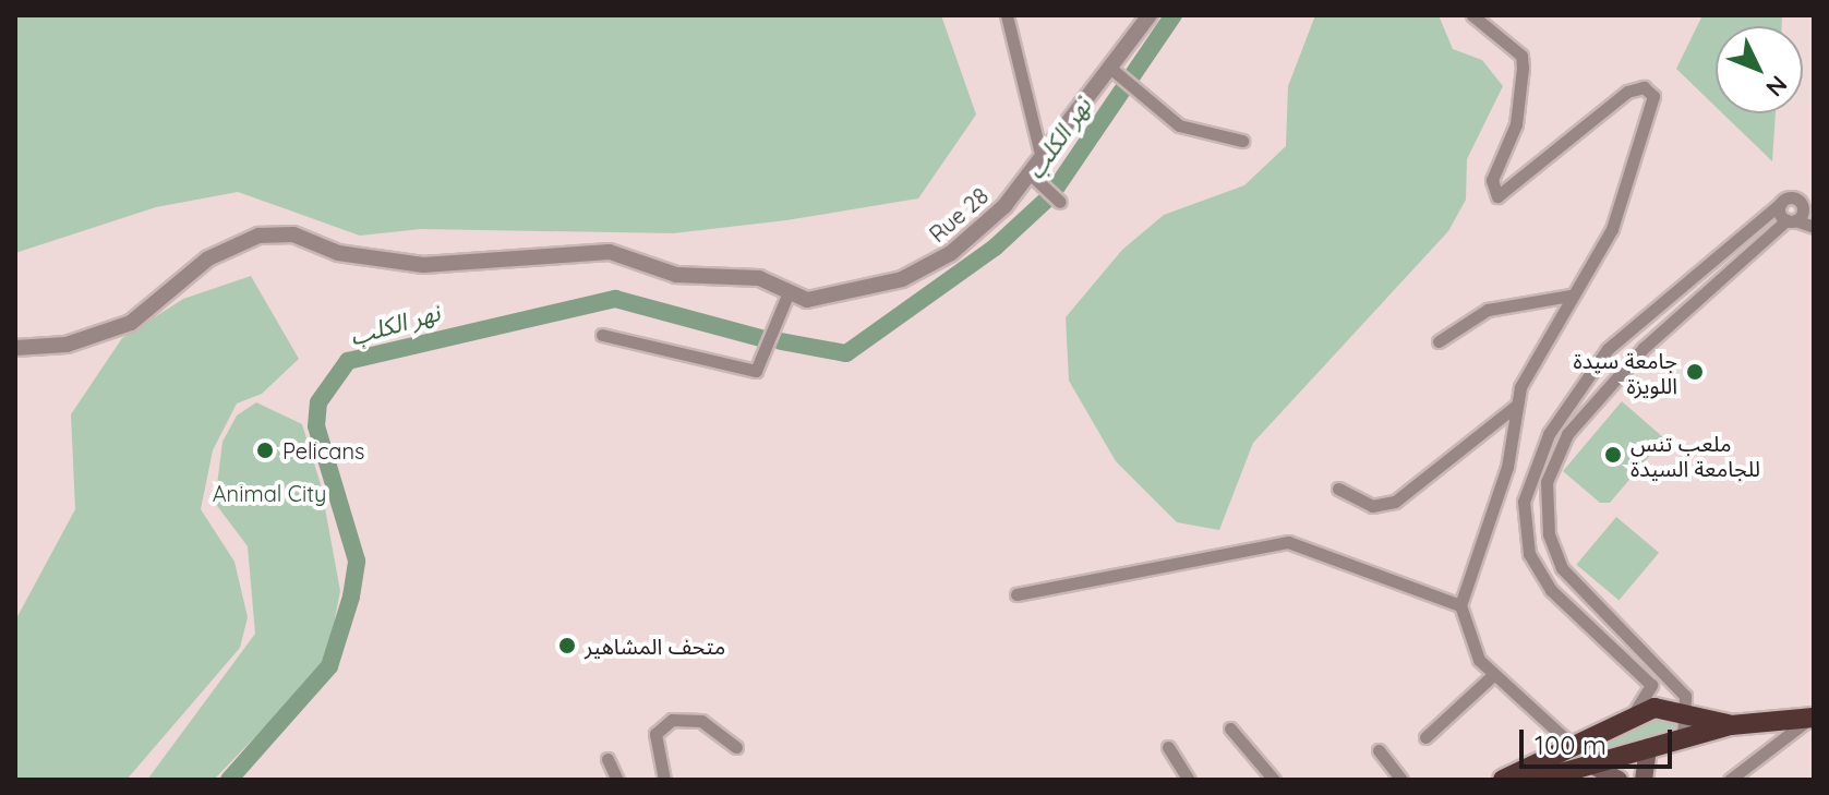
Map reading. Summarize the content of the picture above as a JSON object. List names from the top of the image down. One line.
{"streets":{"street":["Rue 28"]},"water":["نهر الكلب"],"parks":["Animal City"],"places":["جامعة سيدة اللويزة","Pelicans","ملعب تنس للجامعة السيدة","متحف المشاهير"],"scale_bar":"100 m","north":"bottom right"}
